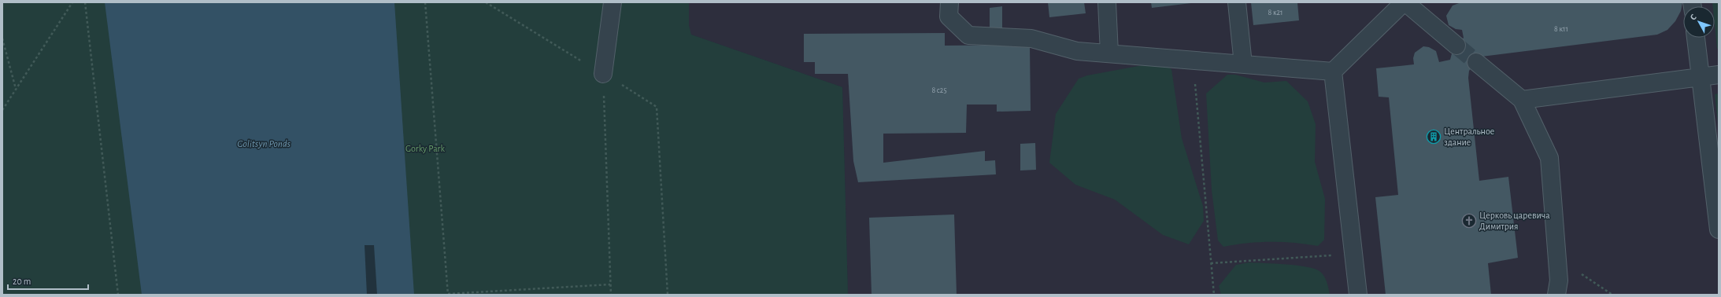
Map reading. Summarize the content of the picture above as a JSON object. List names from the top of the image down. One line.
{"water":["Golitsyn Ponds"],"parks":["Gorky Park"],"places":{"building":["Центральное здание"],"church":["Церковь царевича Димитрия"]},"house_numbers":["8 к21","8 к11","8 с25"],"scale_bar":"20 m","north":"top left"}
